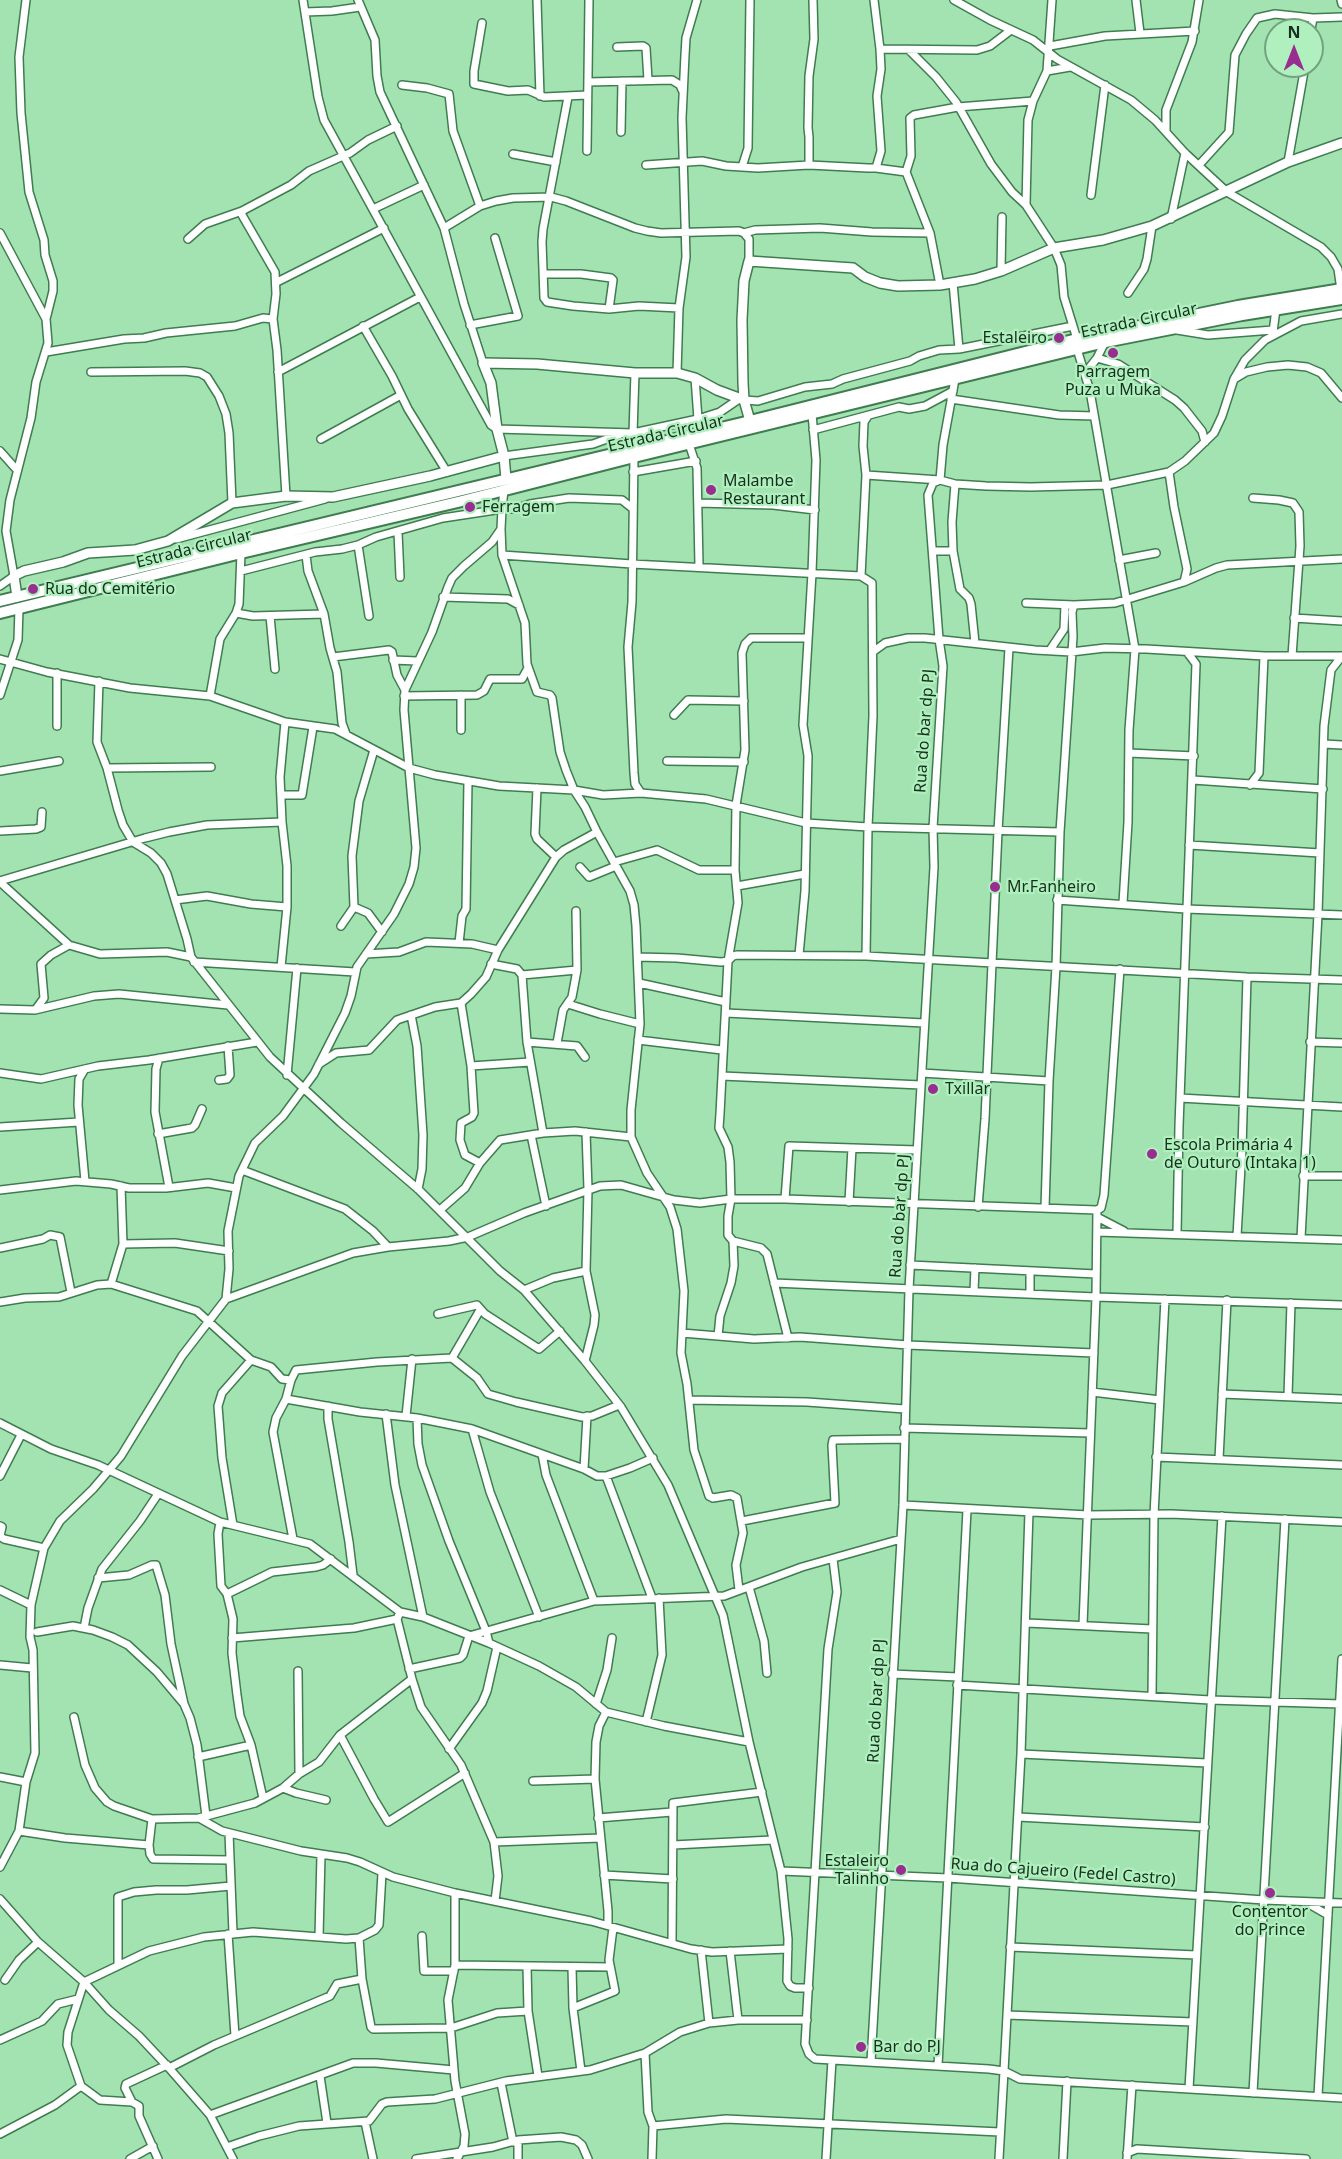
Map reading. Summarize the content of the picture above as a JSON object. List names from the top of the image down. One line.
{"streets":{"main road":["Estrada Circular"],"street":["Rua do bar dp PJ","Rua do Cajueiro (Fedel Castro)"]},"crossings":[["Estrada Circular","Rua do bar dp PJ"],["Rua do bar dp PJ","Rua do Cajueiro (Fedel Castro)"]],"places":["Estaleiro","Parragem Puza u Muka","Malambe Restaurant","Ferragem","Rua do Cemitério","Mr.Fanheiro","Txillar","Escola Primária 4 de Outuro (Intaka 1)","Estaleiro Talinho","Contentor do Prince","Bar do PJ"],"north":"top"}
